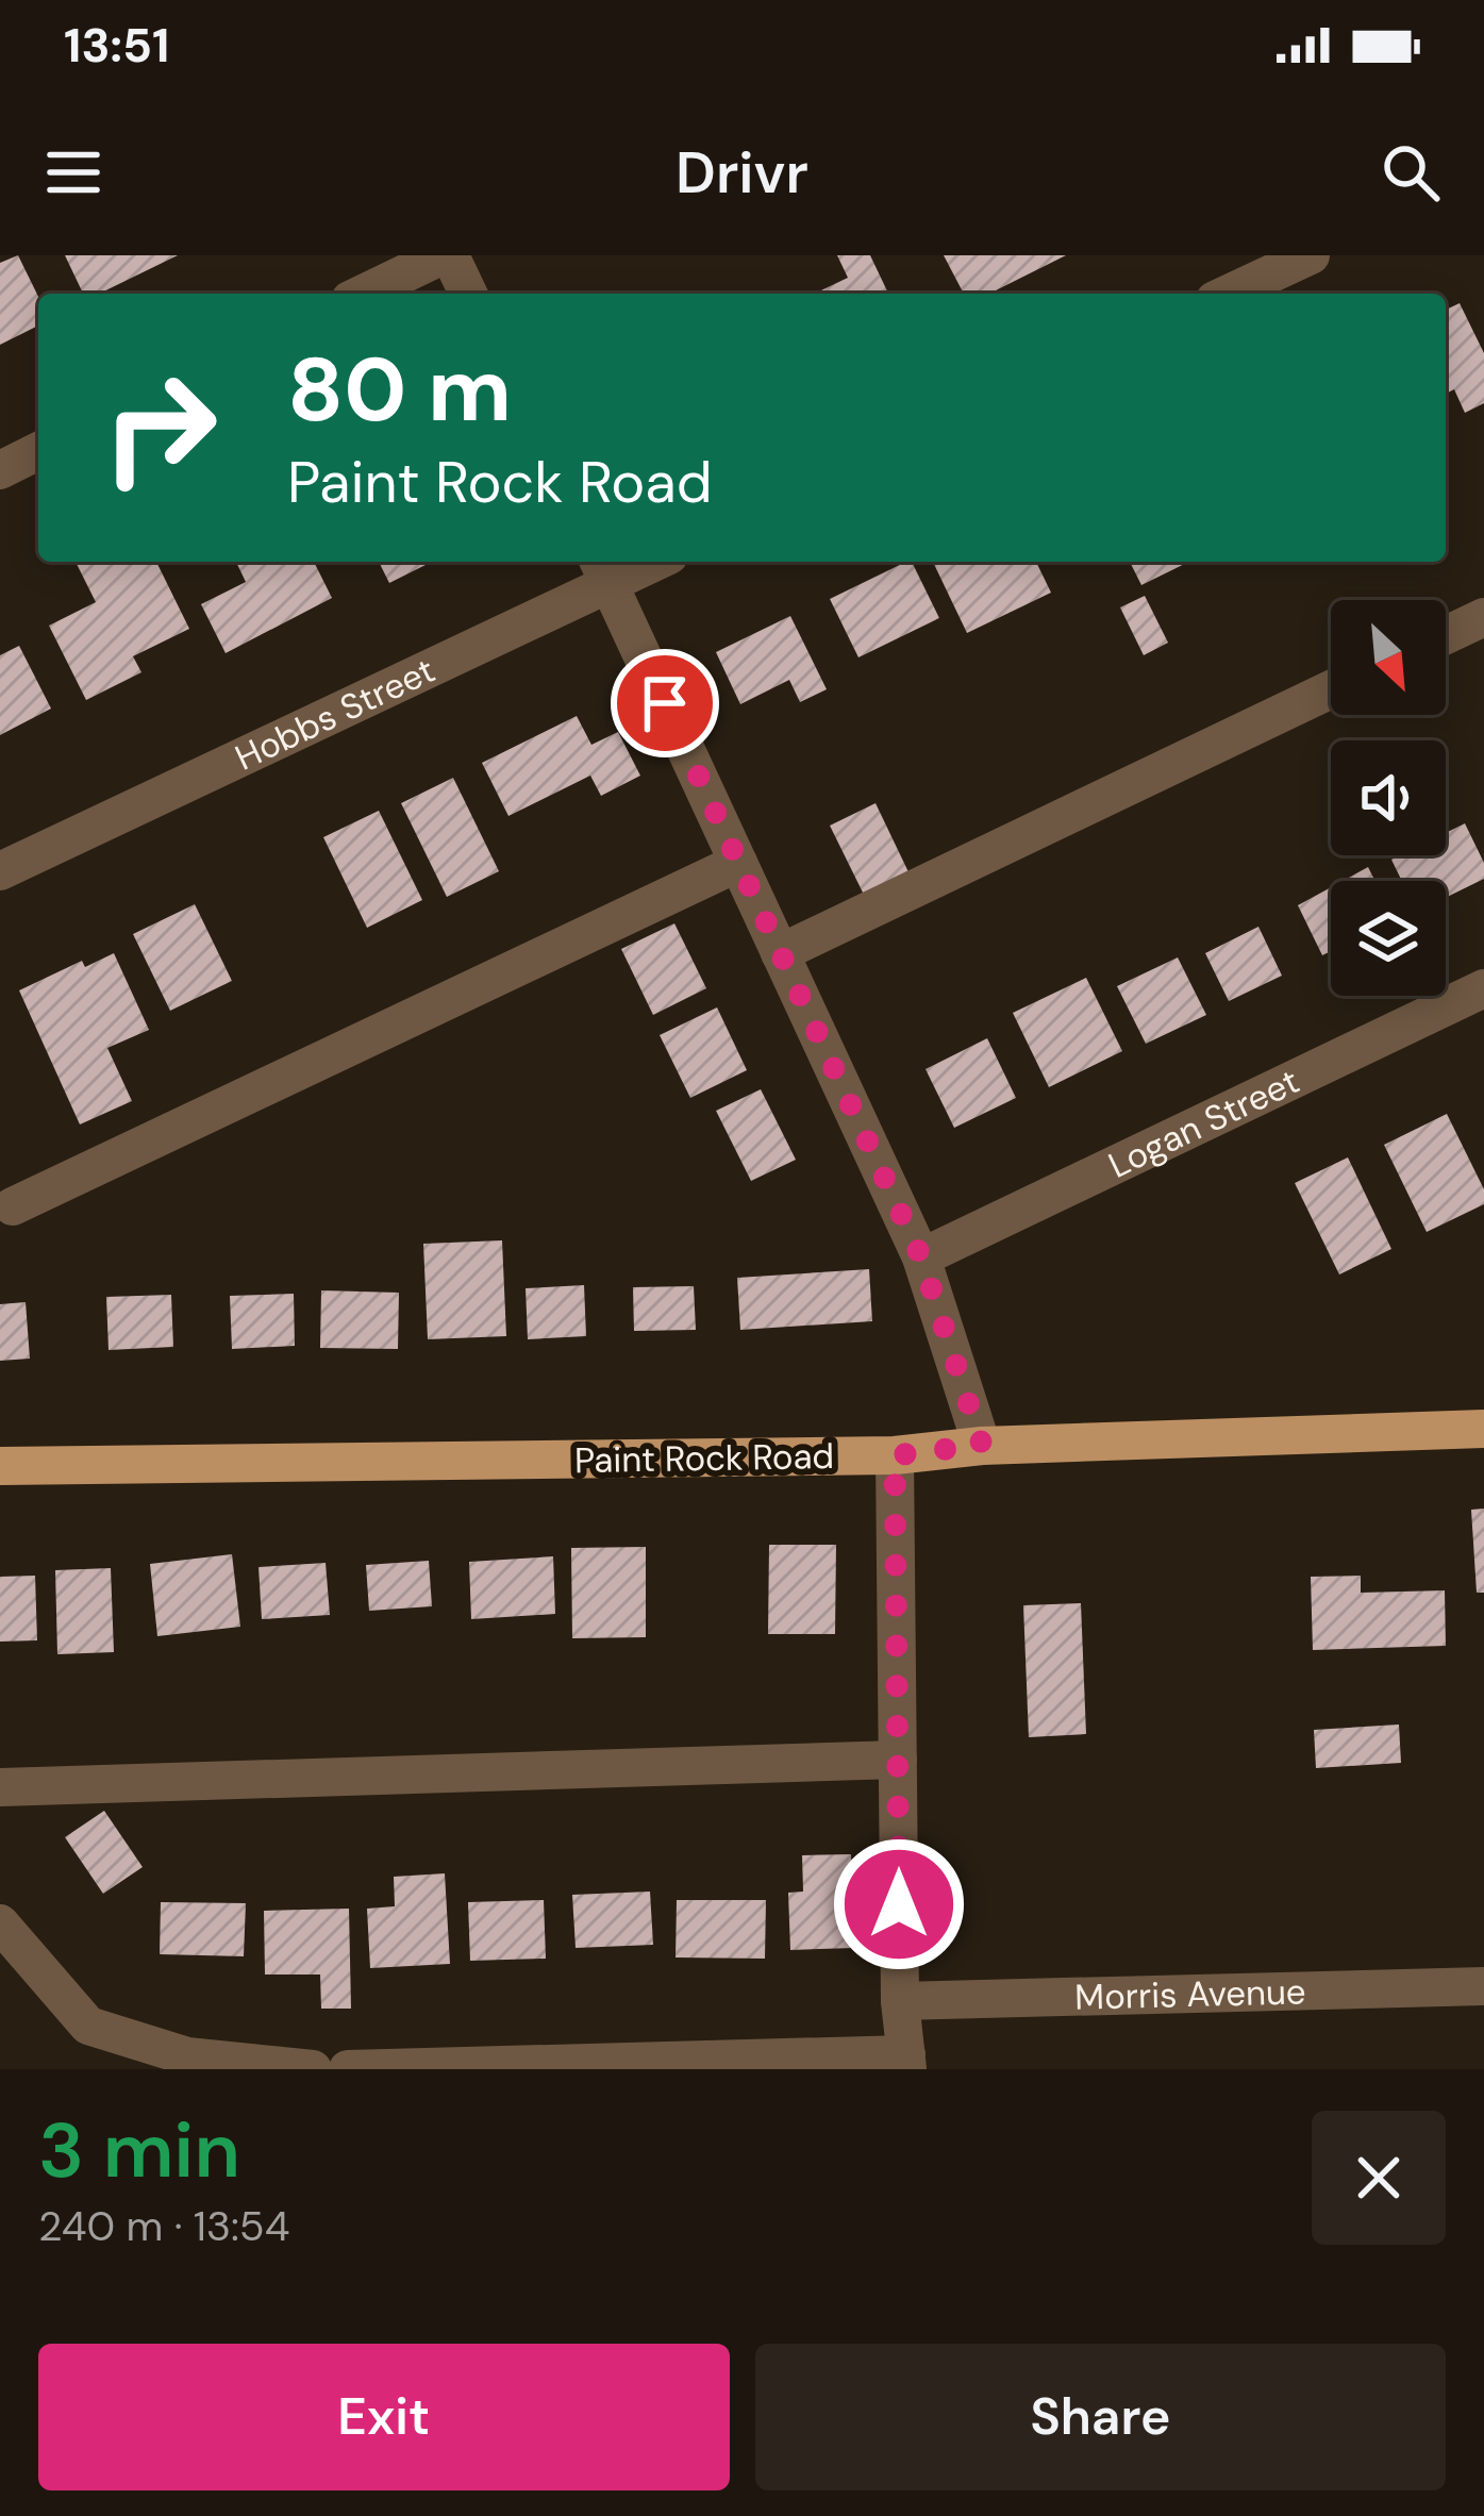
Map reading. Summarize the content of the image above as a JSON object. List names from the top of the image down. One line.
{"streets":{"main road":["Paint Rock Road"],"street":["Hobbs Street","Logan Street","Morris Avenue"]},"north":"bottom right","page":{"status":"13:51","header":"Drivr","turn":["80 m","Paint Rock Road"],"heading":["3 min","240 m · 13:54"],"buttons":["Exit","Share"]}}
